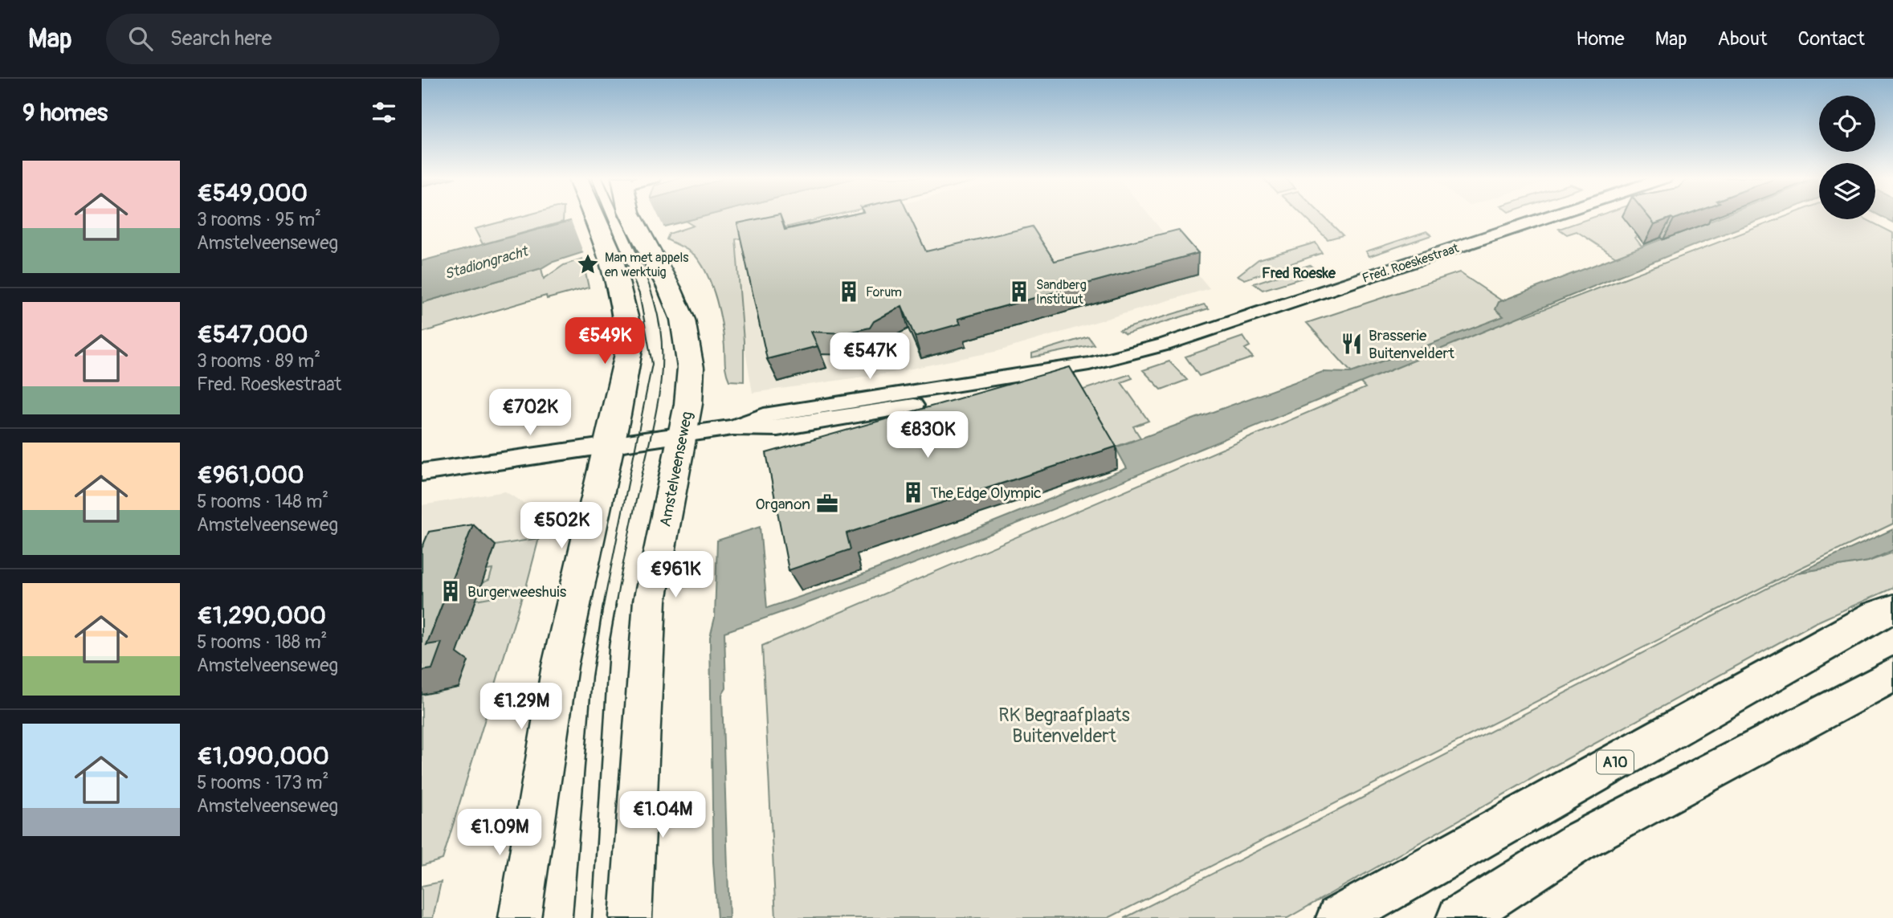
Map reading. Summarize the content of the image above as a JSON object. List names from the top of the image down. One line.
{"streets":{"highway":["A10"],"main road":["Amstelveenseweg"],"street":["Fred. Roeskestraat"]},"crossings":[["Fred. Roeskestraat","Amstelveenseweg"]],"districts":["Fred Roeske"],"water":["Stadiongracht"],"parks":["RK Begraafplaats Buitenveldert"],"places":{"place":["Man met appels en werktuig"],"building":["Forum","Sandberg Instituut","The Edge Olympic","Burgerweeshuis"],"restaurant":["Brasserie Buitenveldert"],"office":["Organon"]},"page":{"header":"Map","search":"Search here","nav":["Home","Map","About","Contact"],"heading":"9 homes","list":[{"name":"€549,000","note":"3 rooms · 95 m² · Amstelveenseweg"},{"name":"€547,000","note":"3 rooms · 89 m² · Fred. Roeskestraat"},{"name":"€961,000","note":"5 rooms · 148 m² · Amstelveenseweg"},{"name":"€1,290,000","note":"5 rooms · 188 m² · Amstelveenseweg"},{"name":"€1,090,000","note":"5 rooms · 173 m² · Amstelveenseweg"}],"price":["€549K","€547K","€702K","€830K","€502K","€961K","€1.29M","€1.04M","€1.09M"]}}
